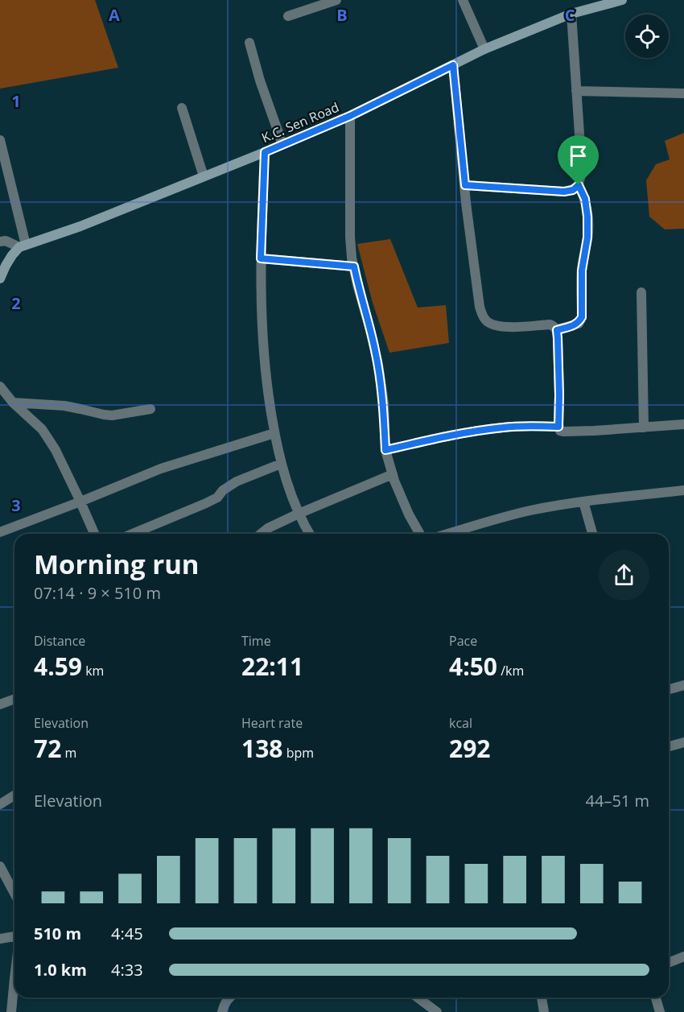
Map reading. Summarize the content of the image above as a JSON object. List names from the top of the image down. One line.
{"streets":{"street":["K.C. Sen Road"]},"page":{"heading":["Morning run","07:14 · 9 × 510 m"],"stats":[["Distance","4.59 km"],["Time","22:11"],["Pace","4:50 /km"],["Elevation","72 m"],["Heart rate","138 bpm"],["kcal","292"]],"chart":["Elevation","44–51 m"],"list":[{"name":"510 m","note":"4:45"},{"name":"1.0 km","note":"4:33"}]},"grid":{"columns":["A","B","C"],"rows":["1","2","3"]}}
